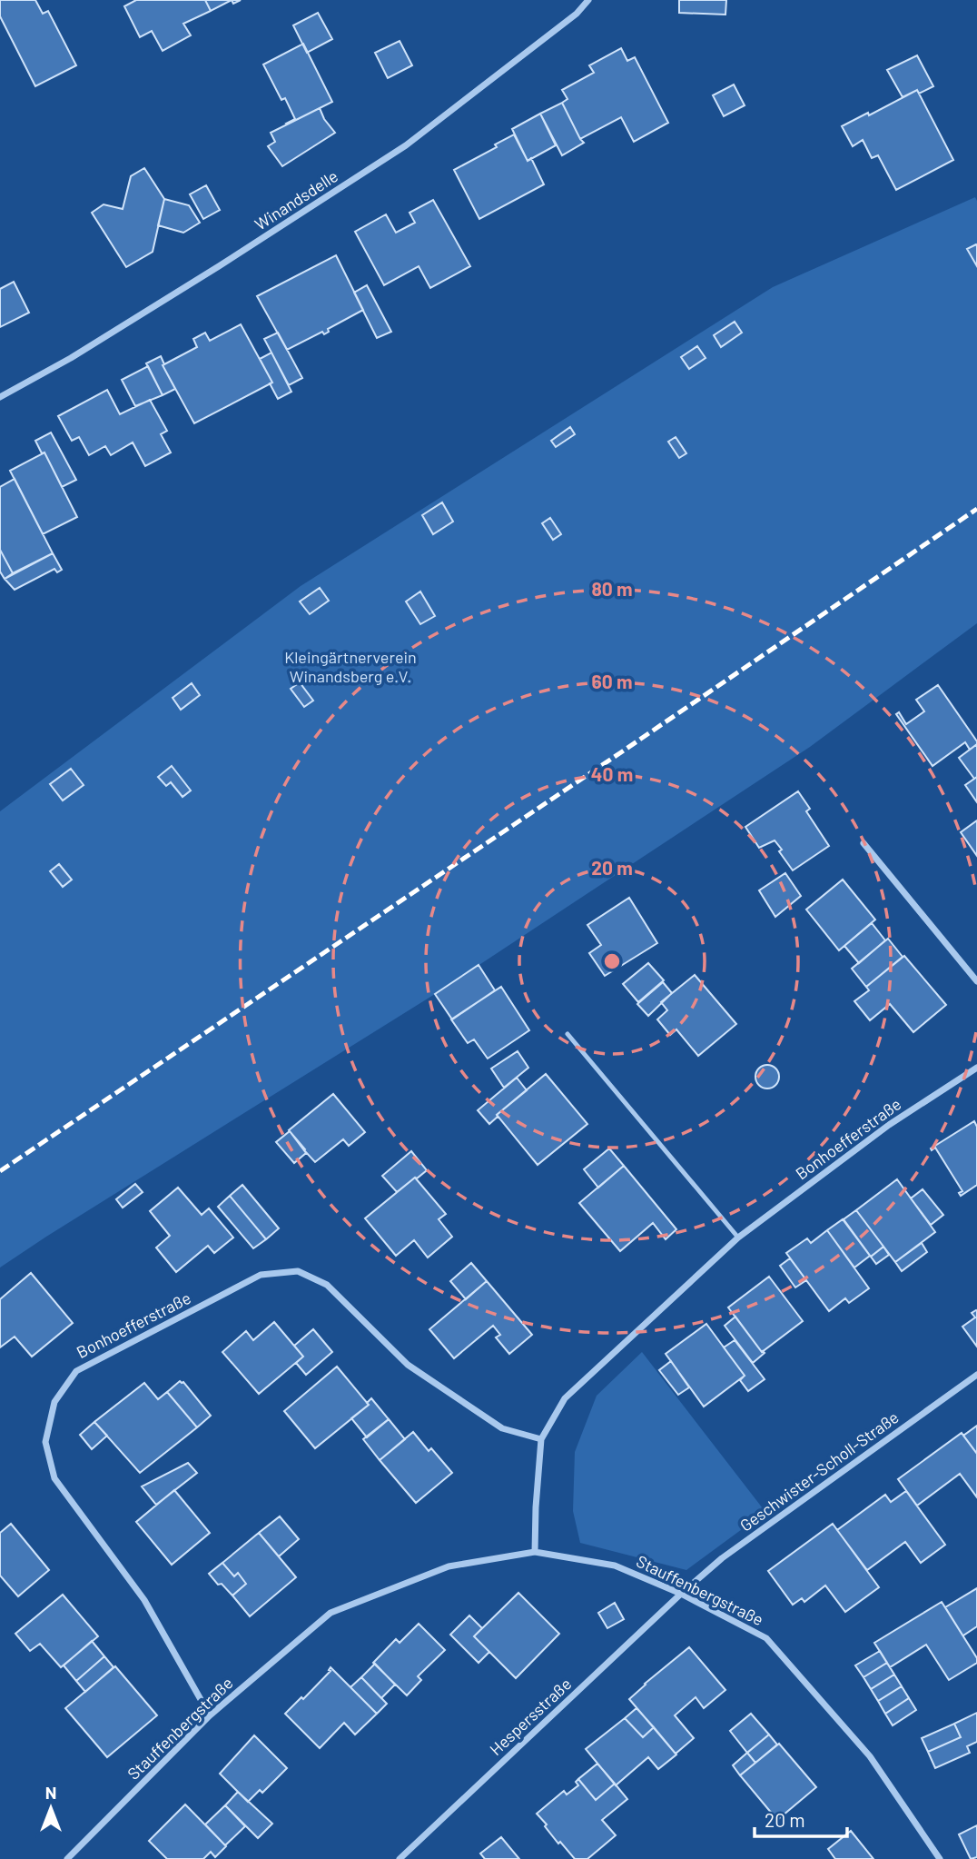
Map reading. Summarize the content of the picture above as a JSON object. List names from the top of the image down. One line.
{"streets":{"street":["Winandsdelle","Bonhoefferstraße","Geschwister-Scholl-Straße","Stauffenbergstraße","Hespersstraße"]},"crossings":[["Bonhoefferstraße","Stauffenbergstraße"],["Geschwister-Scholl-Straße","Stauffenbergstraße"],["Geschwister-Scholl-Straße","Hespersstraße"],["Stauffenbergstraße","Hespersstraße"]],"parks":["Kleingärtnerverein Winandsberg e.V."],"scale_bar":"20 m","north":"top","rings":["80 m","60 m","40 m","20 m"]}
